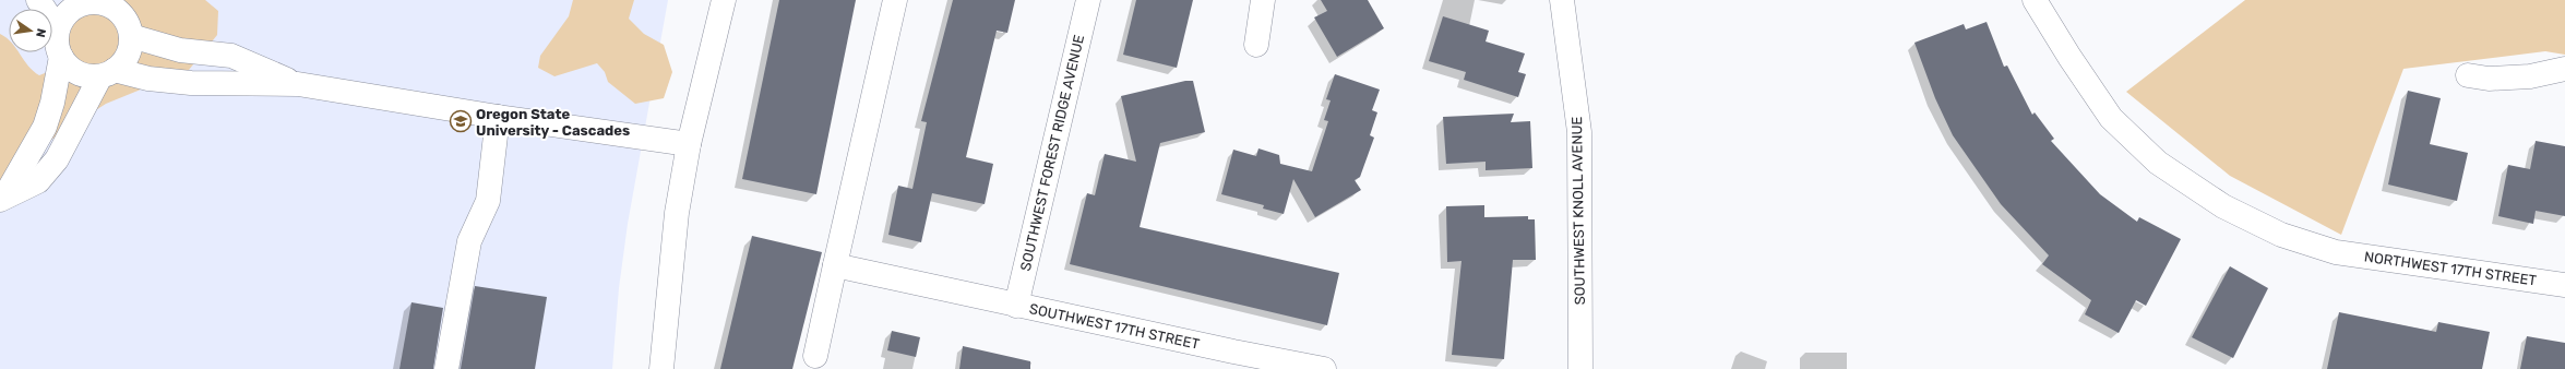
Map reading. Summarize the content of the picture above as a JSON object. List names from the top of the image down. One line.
{"streets":{"street":["SOUTHWEST FOREST RIDGE AVENUE","SOUTHWEST KNOLL AVENUE","NORTHWEST 17TH STREET","SOUTHWEST 17TH STREET"]},"crossings":[["SOUTHWEST FOREST RIDGE AVENUE","SOUTHWEST 17TH STREET"]],"places":{"school or university":["Oregon State University - Cascades"]},"north":"right"}
